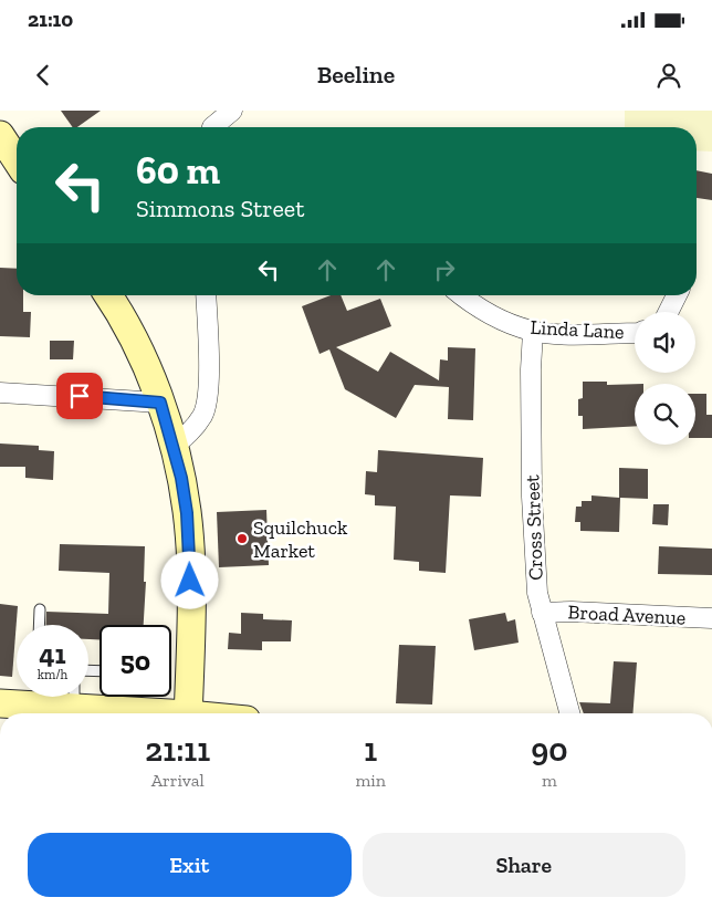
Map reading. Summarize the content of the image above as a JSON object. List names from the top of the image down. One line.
{"streets":{"street":["Linda Lane","Cross Street","Broad Avenue"]},"crossings":[["Linda Lane","Cross Street"],["Cross Street","Broad Avenue"]],"places":["Squilchuck Market"],"page":{"status":"21:10","header":"Beeline","turn":["60 m","Simmons Street"],"speed":"41 km/h","limit":"50","eta":["21:11","Arrival","1","min","90","m"],"buttons":["Exit","Share"]}}
